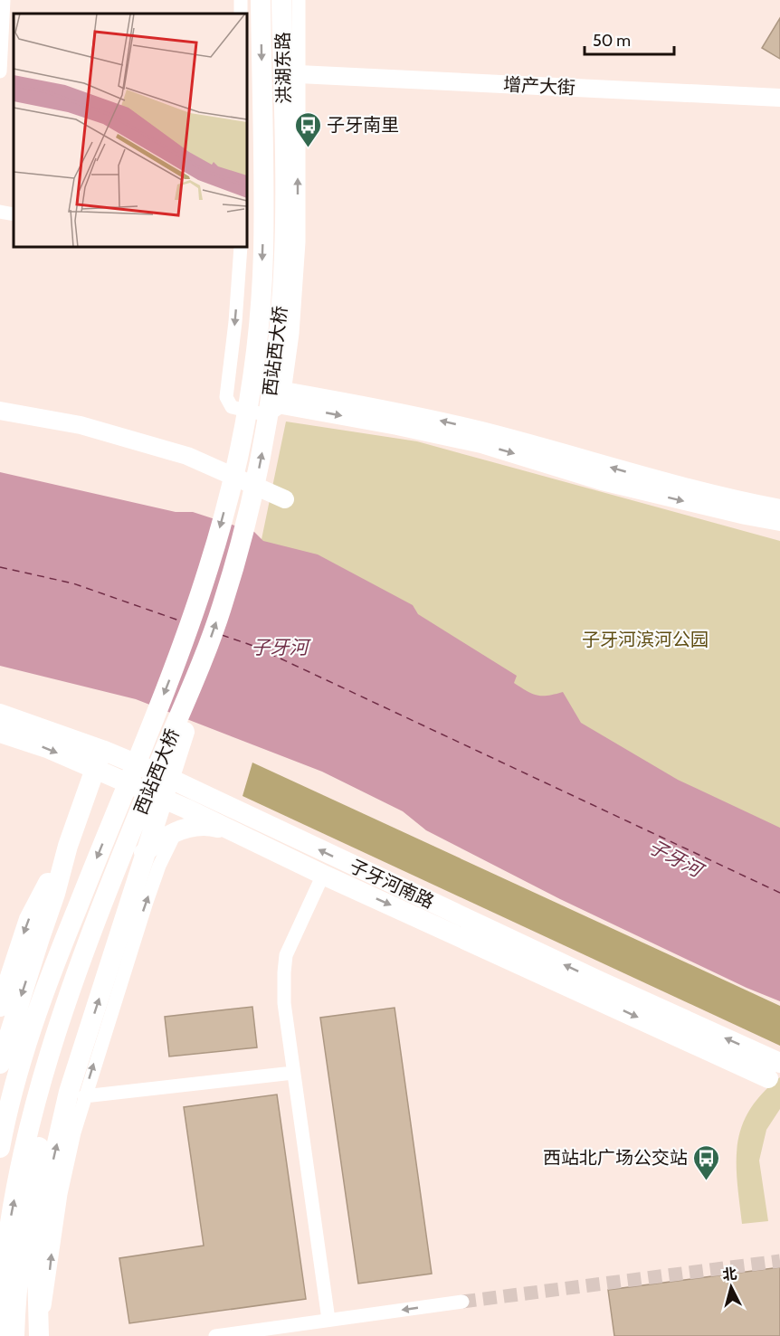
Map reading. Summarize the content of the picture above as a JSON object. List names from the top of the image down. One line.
{"streets":{"main road":["洪湖东路","西站西大桥","子牙河南路"],"street":["增产大街"]},"crossings":[["洪湖东路","西站西大桥"]],"water":["子牙河"],"parks":["子牙河滨河公园"],"places":{"bus stop":["子牙南里","西站北广场公交站"]},"scale_bar":"50 m","north":"top"}
